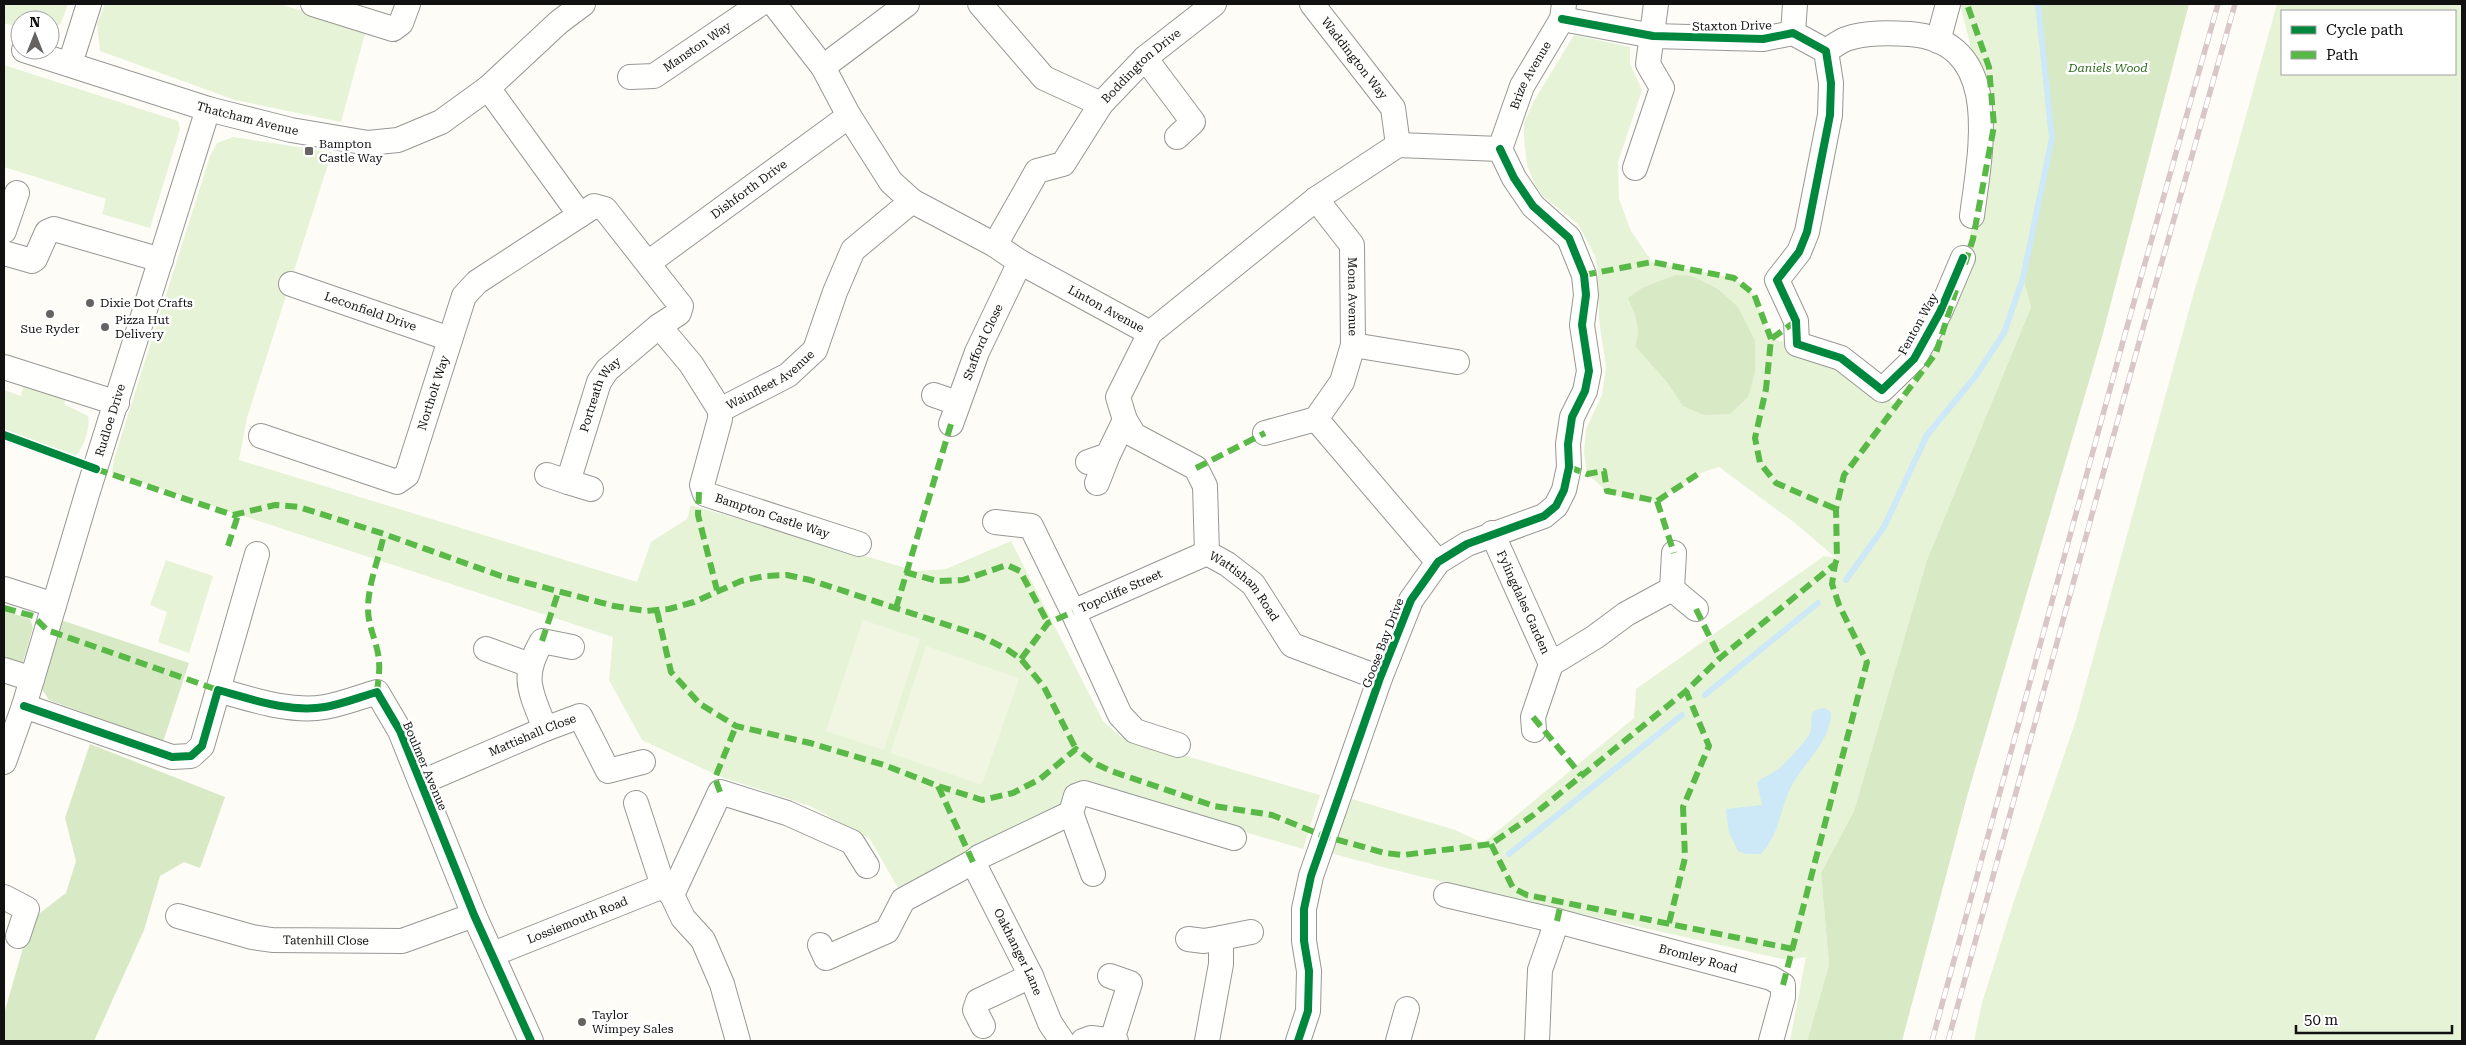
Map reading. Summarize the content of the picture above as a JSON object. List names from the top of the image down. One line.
{"streets":{"street":["Staxton Drive","Manston Way","Waddington Way","Boddington Drive","Brize Avenue","Thatcham Avenue","Dishforth Drive","Mona Avenue","Linton Avenue","Leconfield Drive","Fenton Way","Stafford Close","Wainfleet Avenue","Northolt Way","Portreath Way","Rudloe Drive","Bampton Castle Way","Wattisham Road","Topcliffe Street","Fylingdales Garden","Goose Bay Drive","Mattishall Close","Boulmer Avenue","Lossiemouth Road","Tatenhill Close","Oakhanger Lane","Bromley Road"]},"crossings":[["Staxton Drive","Brize Avenue"],["Waddington Way","Linton Avenue"],["Brize Avenue","Goose Bay Drive"],["Thatcham Avenue","Rudloe Drive"],["Dishforth Drive","Linton Avenue"],["Mona Avenue","Linton Avenue"],["Linton Avenue","Stafford Close"],["Linton Avenue","Wainfleet Avenue"],["Linton Avenue","Wattisham Road"],["Leconfield Drive","Northolt Way"],["Wainfleet Avenue","Bampton Castle Way"],["Wattisham Road","Topcliffe Street"],["Wattisham Road","Goose Bay Drive"],["Fylingdales Garden","Goose Bay Drive"],["Mattishall Close","Boulmer Avenue"],["Boulmer Avenue","Lossiemouth Road"],["Boulmer Avenue","Tatenhill Close"]],"parks":["Daniels Wood"],"places":{"transit":["Bampton Castle Way"],"other":["Dixie Dot Crafts","Sue Ryder","Pizza Hut Delivery","Taylor Wimpey Sales"]},"legend":["Cycle path","Path"],"scale_bar":"50 m","north":"top"}
